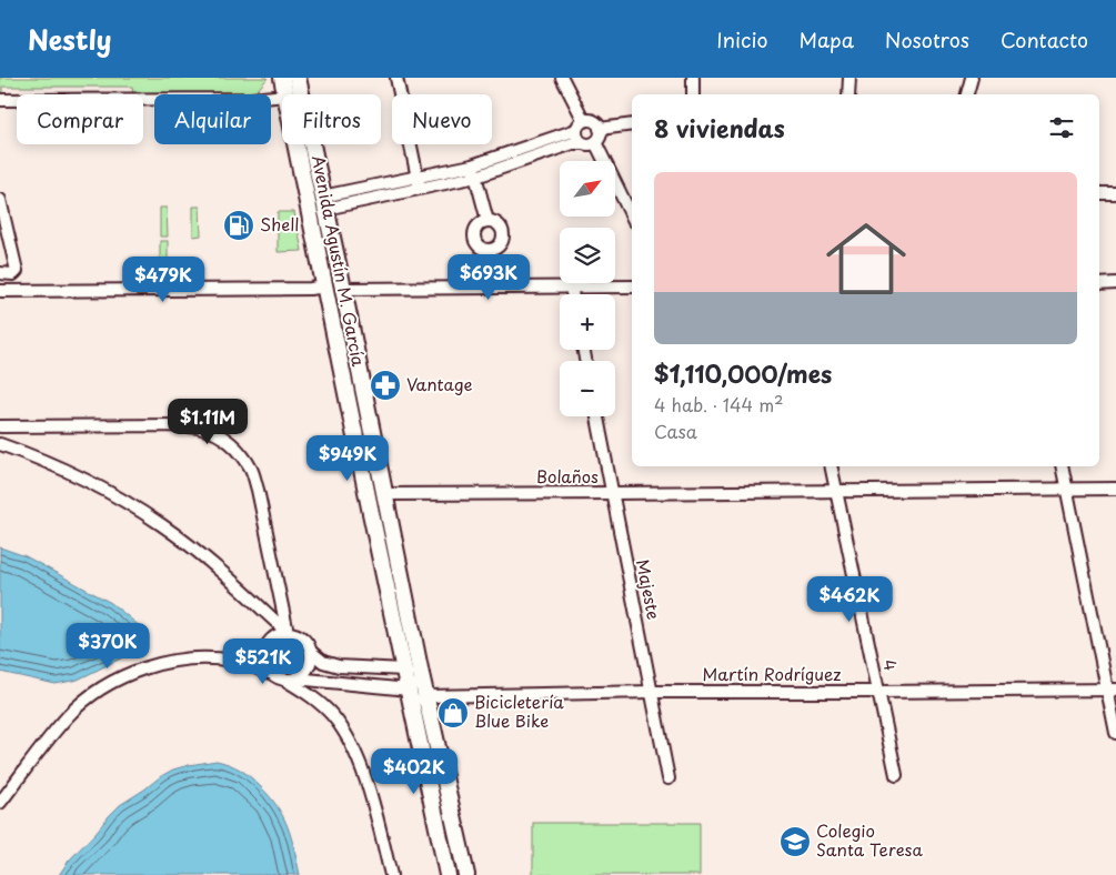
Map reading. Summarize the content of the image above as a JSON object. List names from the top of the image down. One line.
{"streets":{"main road":["Avenida Agustín M. García"],"street":["Bolaños","Majeste","4","Martín Rodríguez"]},"crossings":[["Avenida Agustín M. García","Bolaños"],["Avenida Agustín M. García","Martín Rodríguez"],["Bolaños","Majeste"],["Bolaños","4"],["Majeste","Martín Rodríguez"],["4","Martín Rodríguez"]],"places":{"fuel station":["Shell"],"pharmacy":["Vantage"],"shop":["Bicicletería Blue Bike"],"school or university":["Colegio Santa Teresa"]},"north":"top right","page":{"header":"Nestly","nav":["Inicio","Mapa","Nosotros","Contacto"],"chip":["Comprar","Alquilar","Filtros","Nuevo"],"heading":"8 viviendas","map_buttons":["+","−"],"list":[{"name":"$1,110,000/mes","note":"4 hab. · 144 m² · Casa"}],"price":["$693K","$479K","$1.11M","$949K","$462K","$370K","$521K","$402K"]}}
